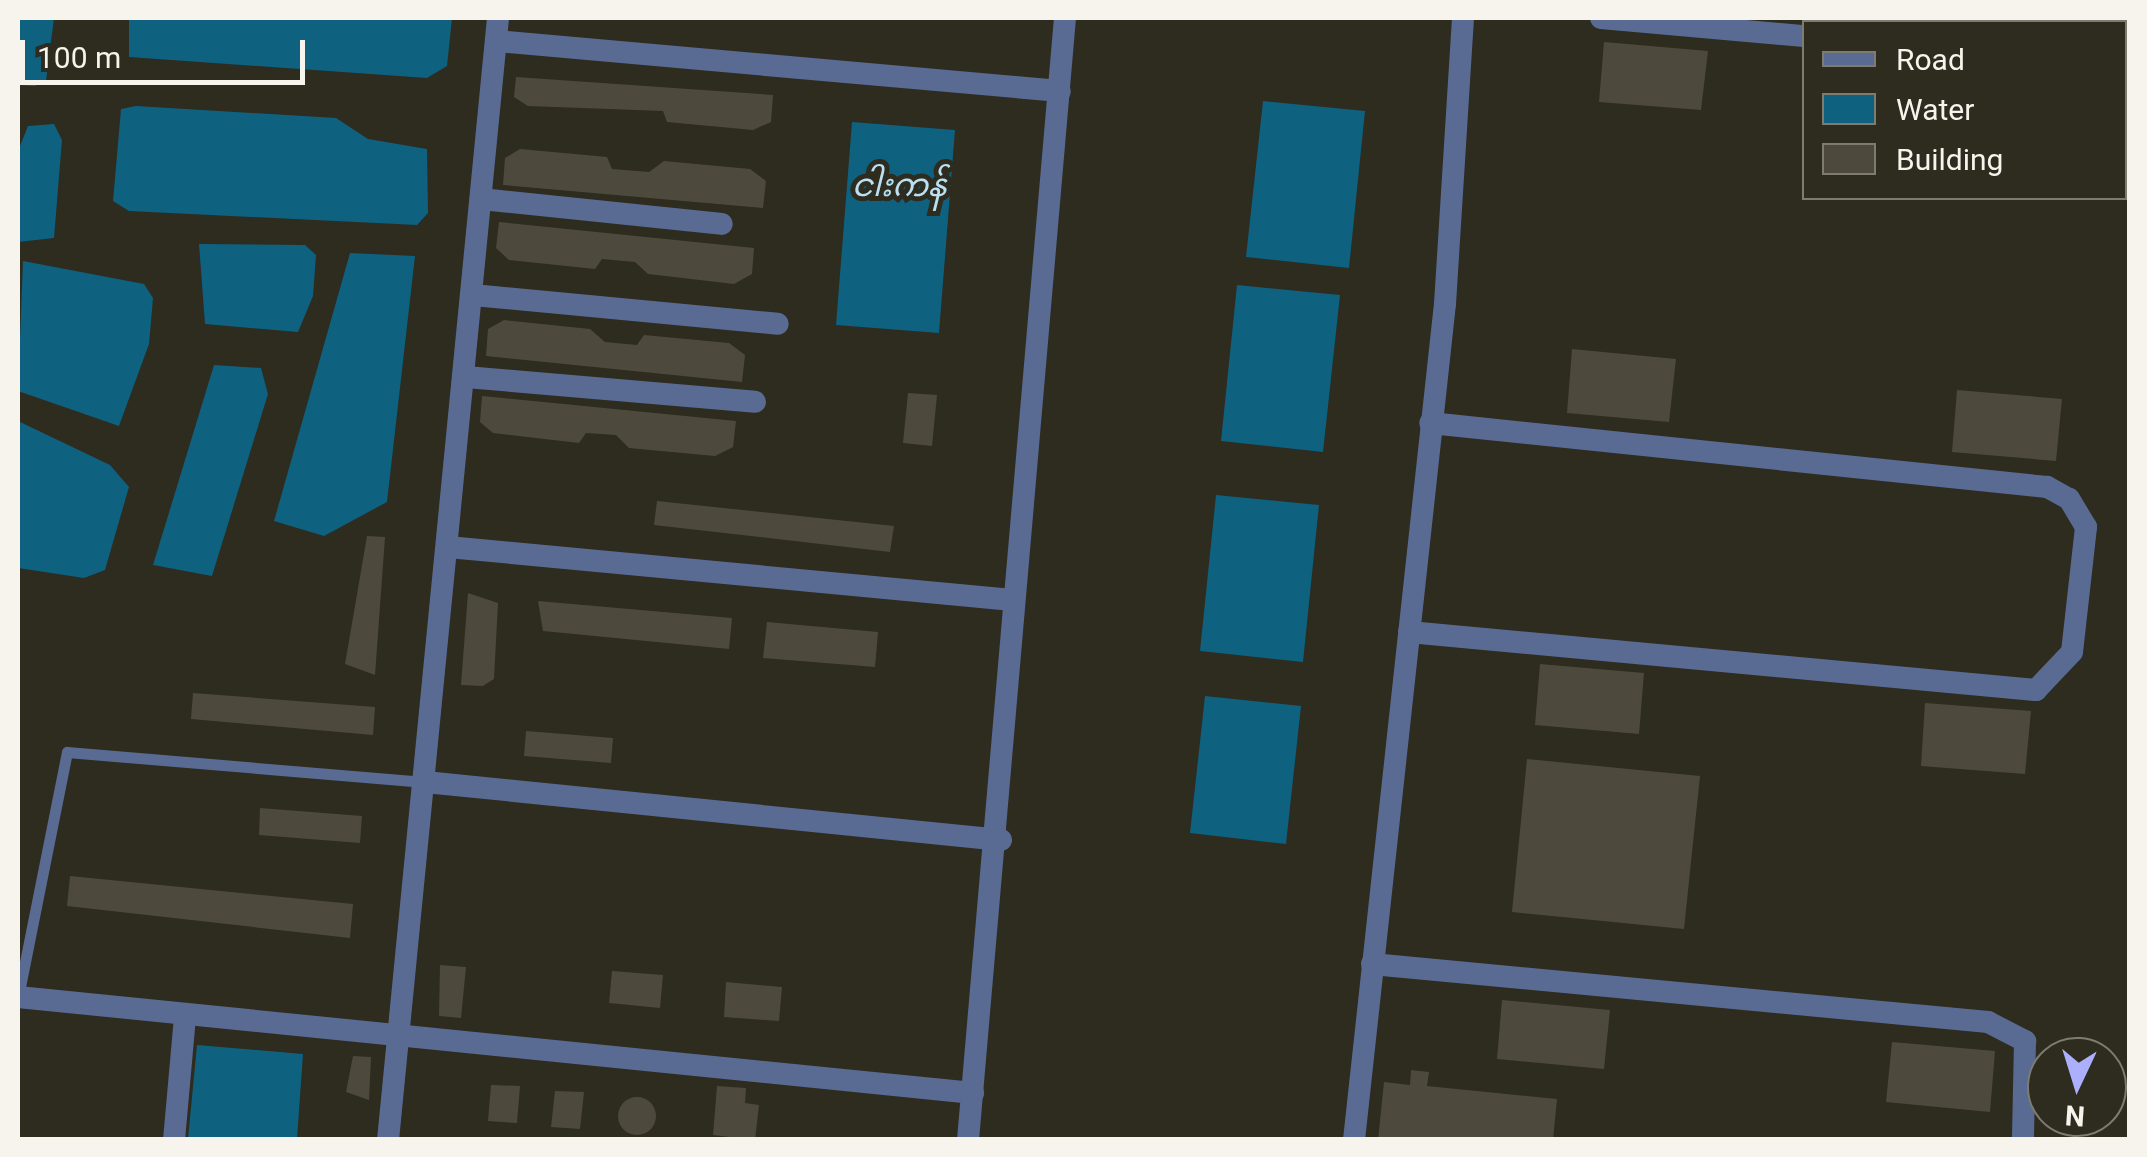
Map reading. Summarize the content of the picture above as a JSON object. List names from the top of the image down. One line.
{"water":["ငါးကန်"],"legend":["Road","Water","Building"],"scale_bar":"100 m","north":"bottom"}
